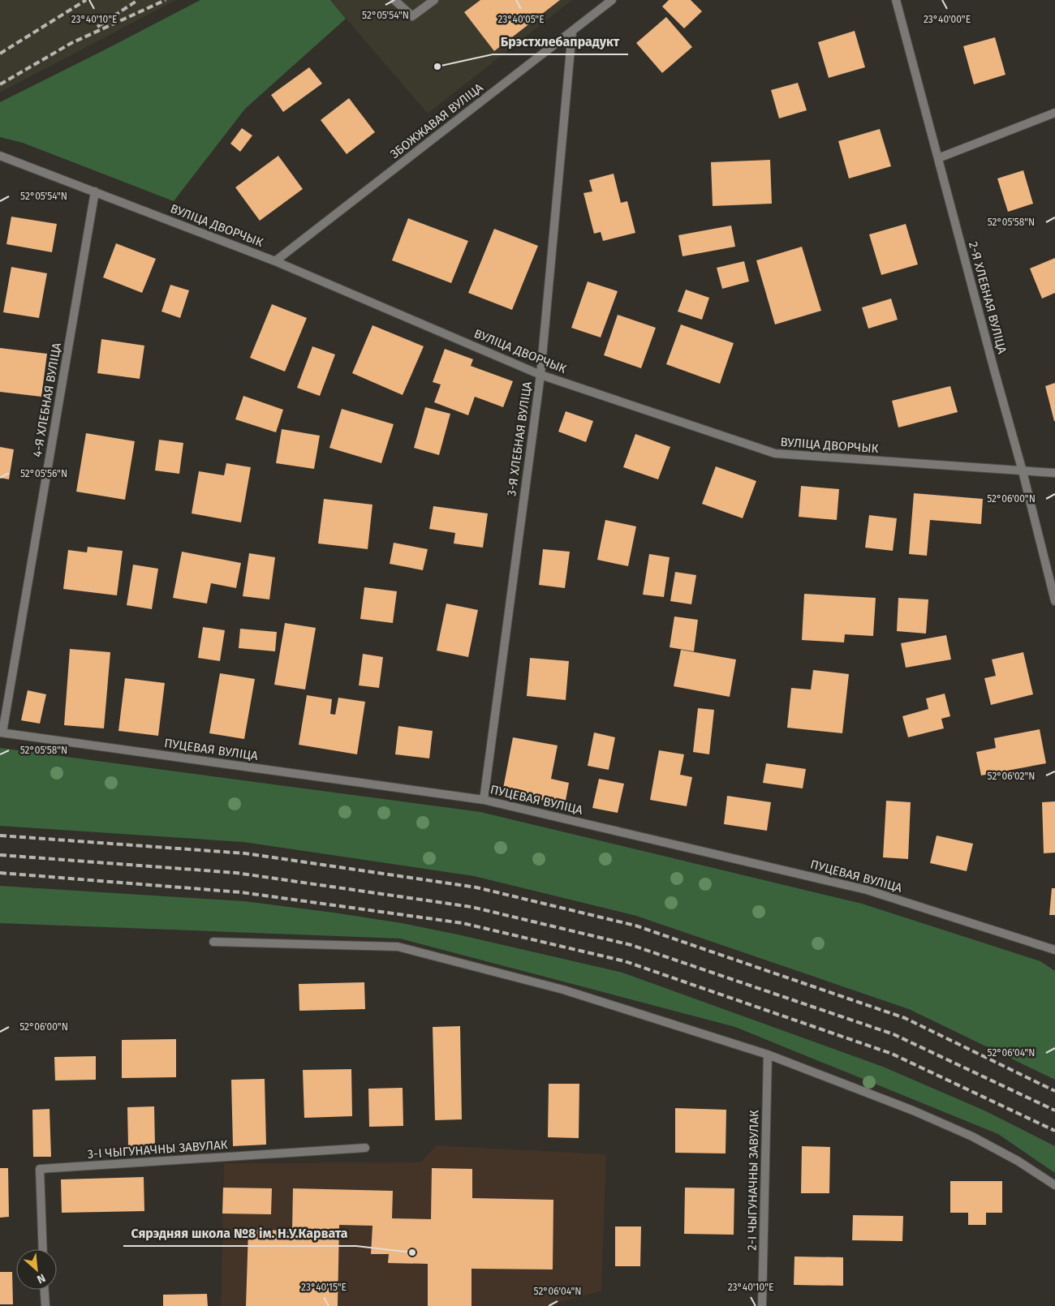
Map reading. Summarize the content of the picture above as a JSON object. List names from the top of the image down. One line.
{"streets":{"street":["ЗБОЖЖАВАЯ ВУЛІЦА","ВУЛІЦА ДВОРЧЫК","2-Я ХЛЕБНАЯ ВУЛІЦА","4-Я ХЛЕБНАЯ ВУЛІЦА","3-Я ХЛЕБНАЯ ВУЛІЦА","ПУЦЕВАЯ ВУЛІЦА","3-І ЧЫГУНАЧНЫ ЗАВУЛАК","2-І ЧЫГУНАЧНЫ ЗАВУЛАК"]},"crossings":[["ЗБОЖЖАВАЯ ВУЛІЦА","ВУЛІЦА ДВОРЧЫК"],["ЗБОЖЖАВАЯ ВУЛІЦА","3-Я ХЛЕБНАЯ ВУЛІЦА"],["ВУЛІЦА ДВОРЧЫК","2-Я ХЛЕБНАЯ ВУЛІЦА"],["ВУЛІЦА ДВОРЧЫК","4-Я ХЛЕБНАЯ ВУЛІЦА"],["ВУЛІЦА ДВОРЧЫК","3-Я ХЛЕБНАЯ ВУЛІЦА"],["4-Я ХЛЕБНАЯ ВУЛІЦА","ПУЦЕВАЯ ВУЛІЦА"],["3-Я ХЛЕБНАЯ ВУЛІЦА","ПУЦЕВАЯ ВУЛІЦА"]],"places":["Брэстхлебапрадукт","Сярэдняя школа №8 ім. Н.У.Карвата"],"north":"bottom right","coordinates":["52°05'54\"N","23°40'10\"E","23°40'05\"E","23°40'00\"E","52°05'58\"N","52°05'56\"N","52°06'00\"N","52°06'02\"N","52°06'04\"N","23°40'15\"E"]}
